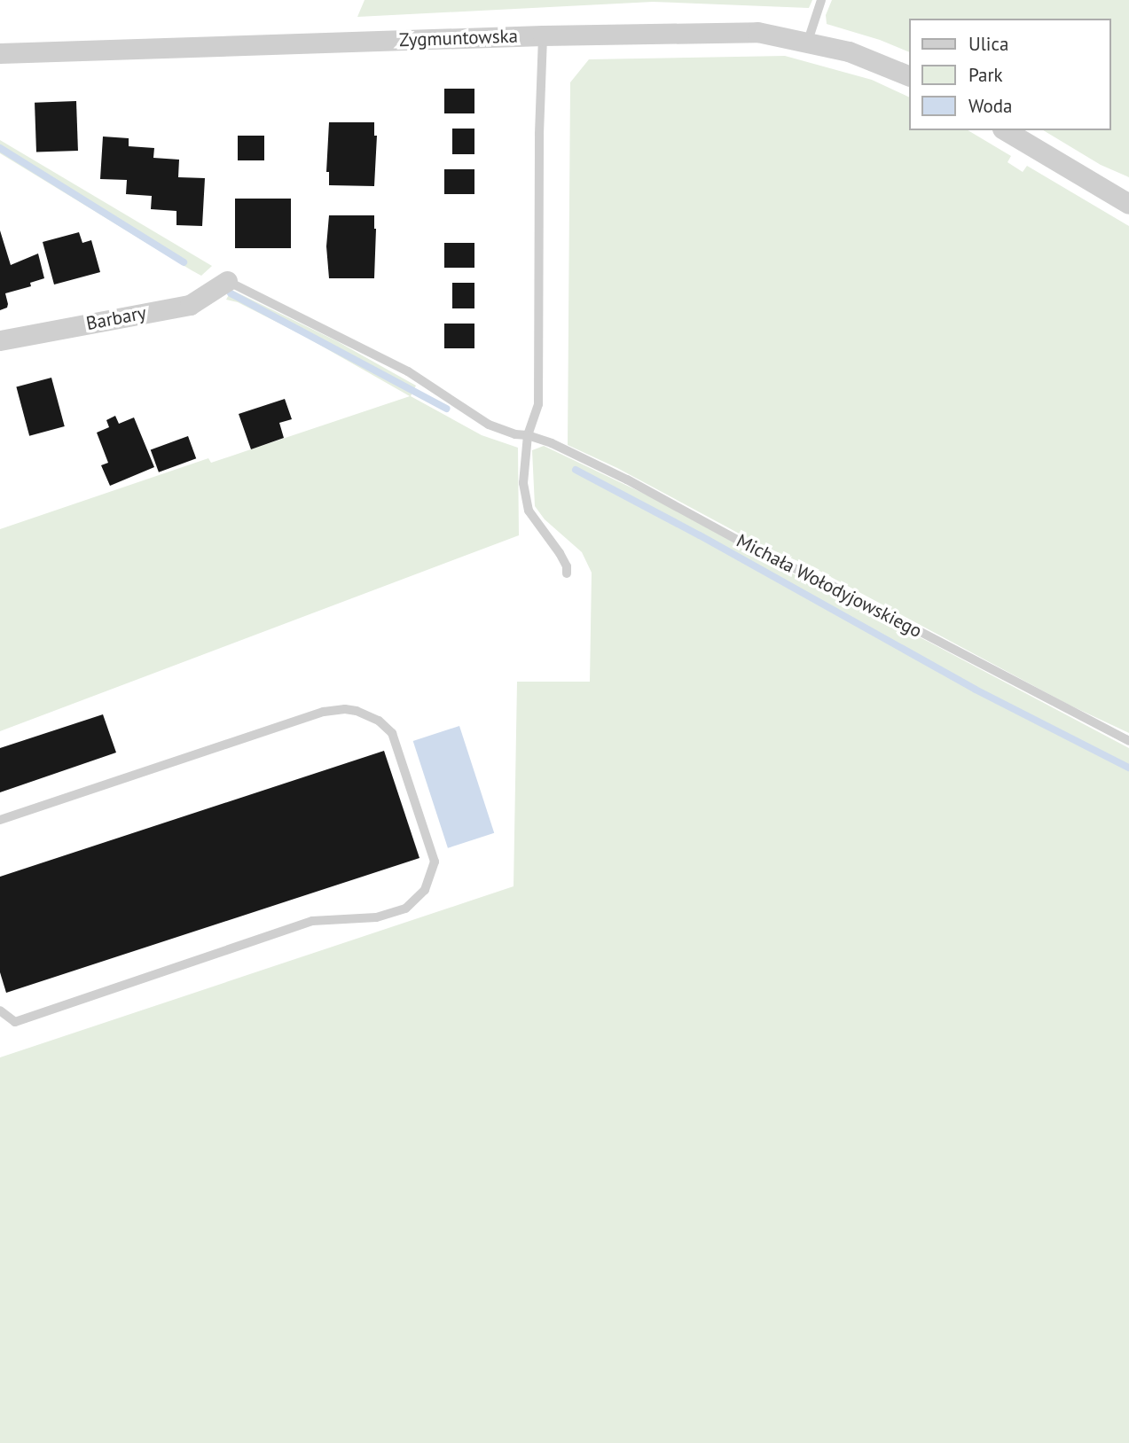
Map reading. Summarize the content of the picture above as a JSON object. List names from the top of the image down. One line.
{"streets":{"street":["Zygmuntowska","Barbary"],"lane":["Michała Wołodyjowskiego"]},"crossings":[["Barbary","Michała Wołodyjowskiego"]],"legend":["Ulica","Park","Woda"]}
